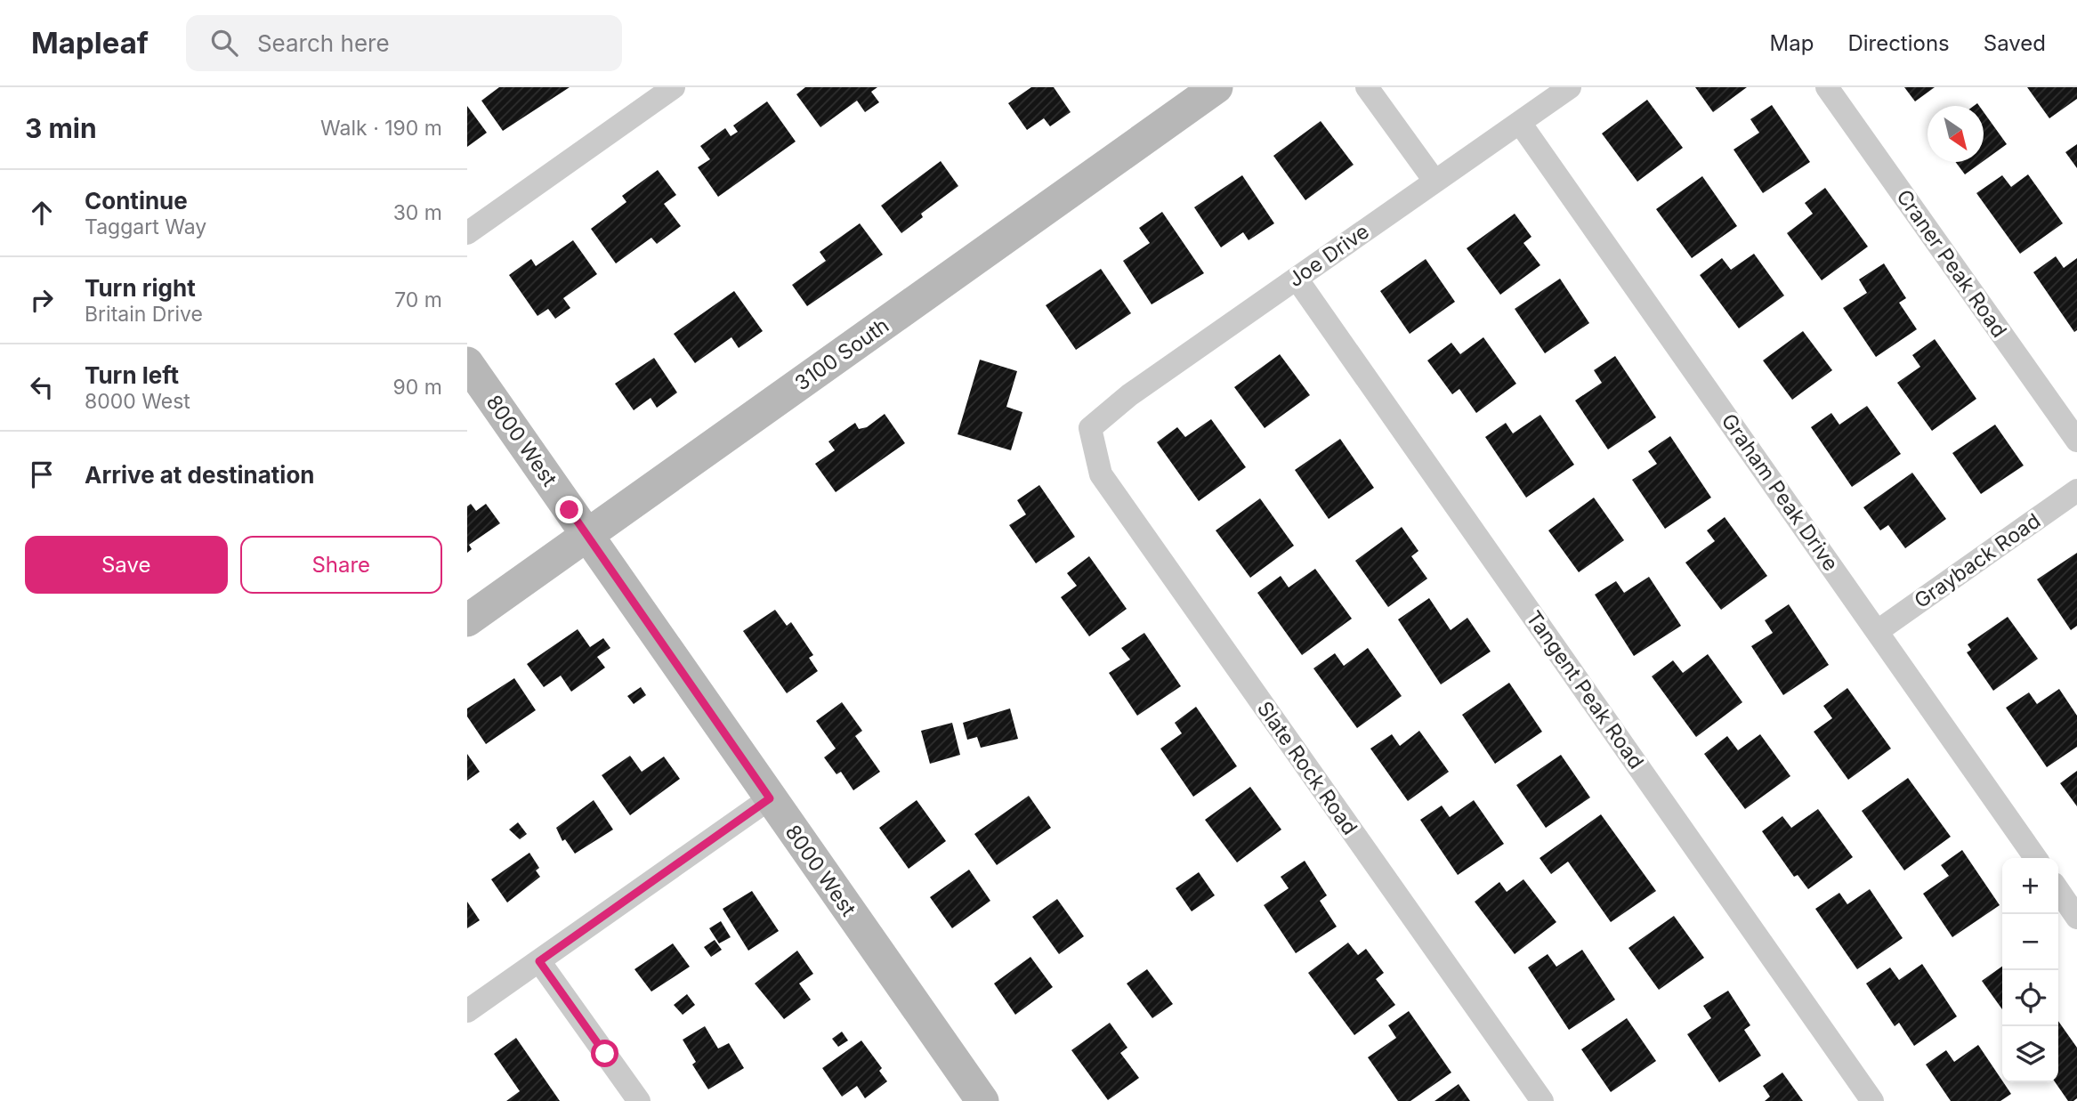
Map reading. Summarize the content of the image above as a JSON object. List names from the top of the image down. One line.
{"streets":{"street":["Joe Drive","Craner Peak Road","3100 South","8000 West","Graham Peak Drive","Grayback Road","Tangent Peak Road","Slate Rock Road"]},"crossings":[["Joe Drive","Graham Peak Drive"],["Joe Drive","Tangent Peak Road"],["Joe Drive","Slate Rock Road"],["3100 South","8000 West"],["Graham Peak Drive","Grayback Road"]],"north":"bottom right","page":{"header":"Mapleaf","search":"Search here","nav":["Map","Directions","Saved"],"heading":["3 min","Walk · 190 m"],"list":[["Continue","Taggart Way","30 m"],["Turn right","Britain Drive","70 m"],["Turn left","8000 West","90 m"],"Arrive at destination"],"buttons":["Save","Share"],"map_buttons":["+","−"]}}
